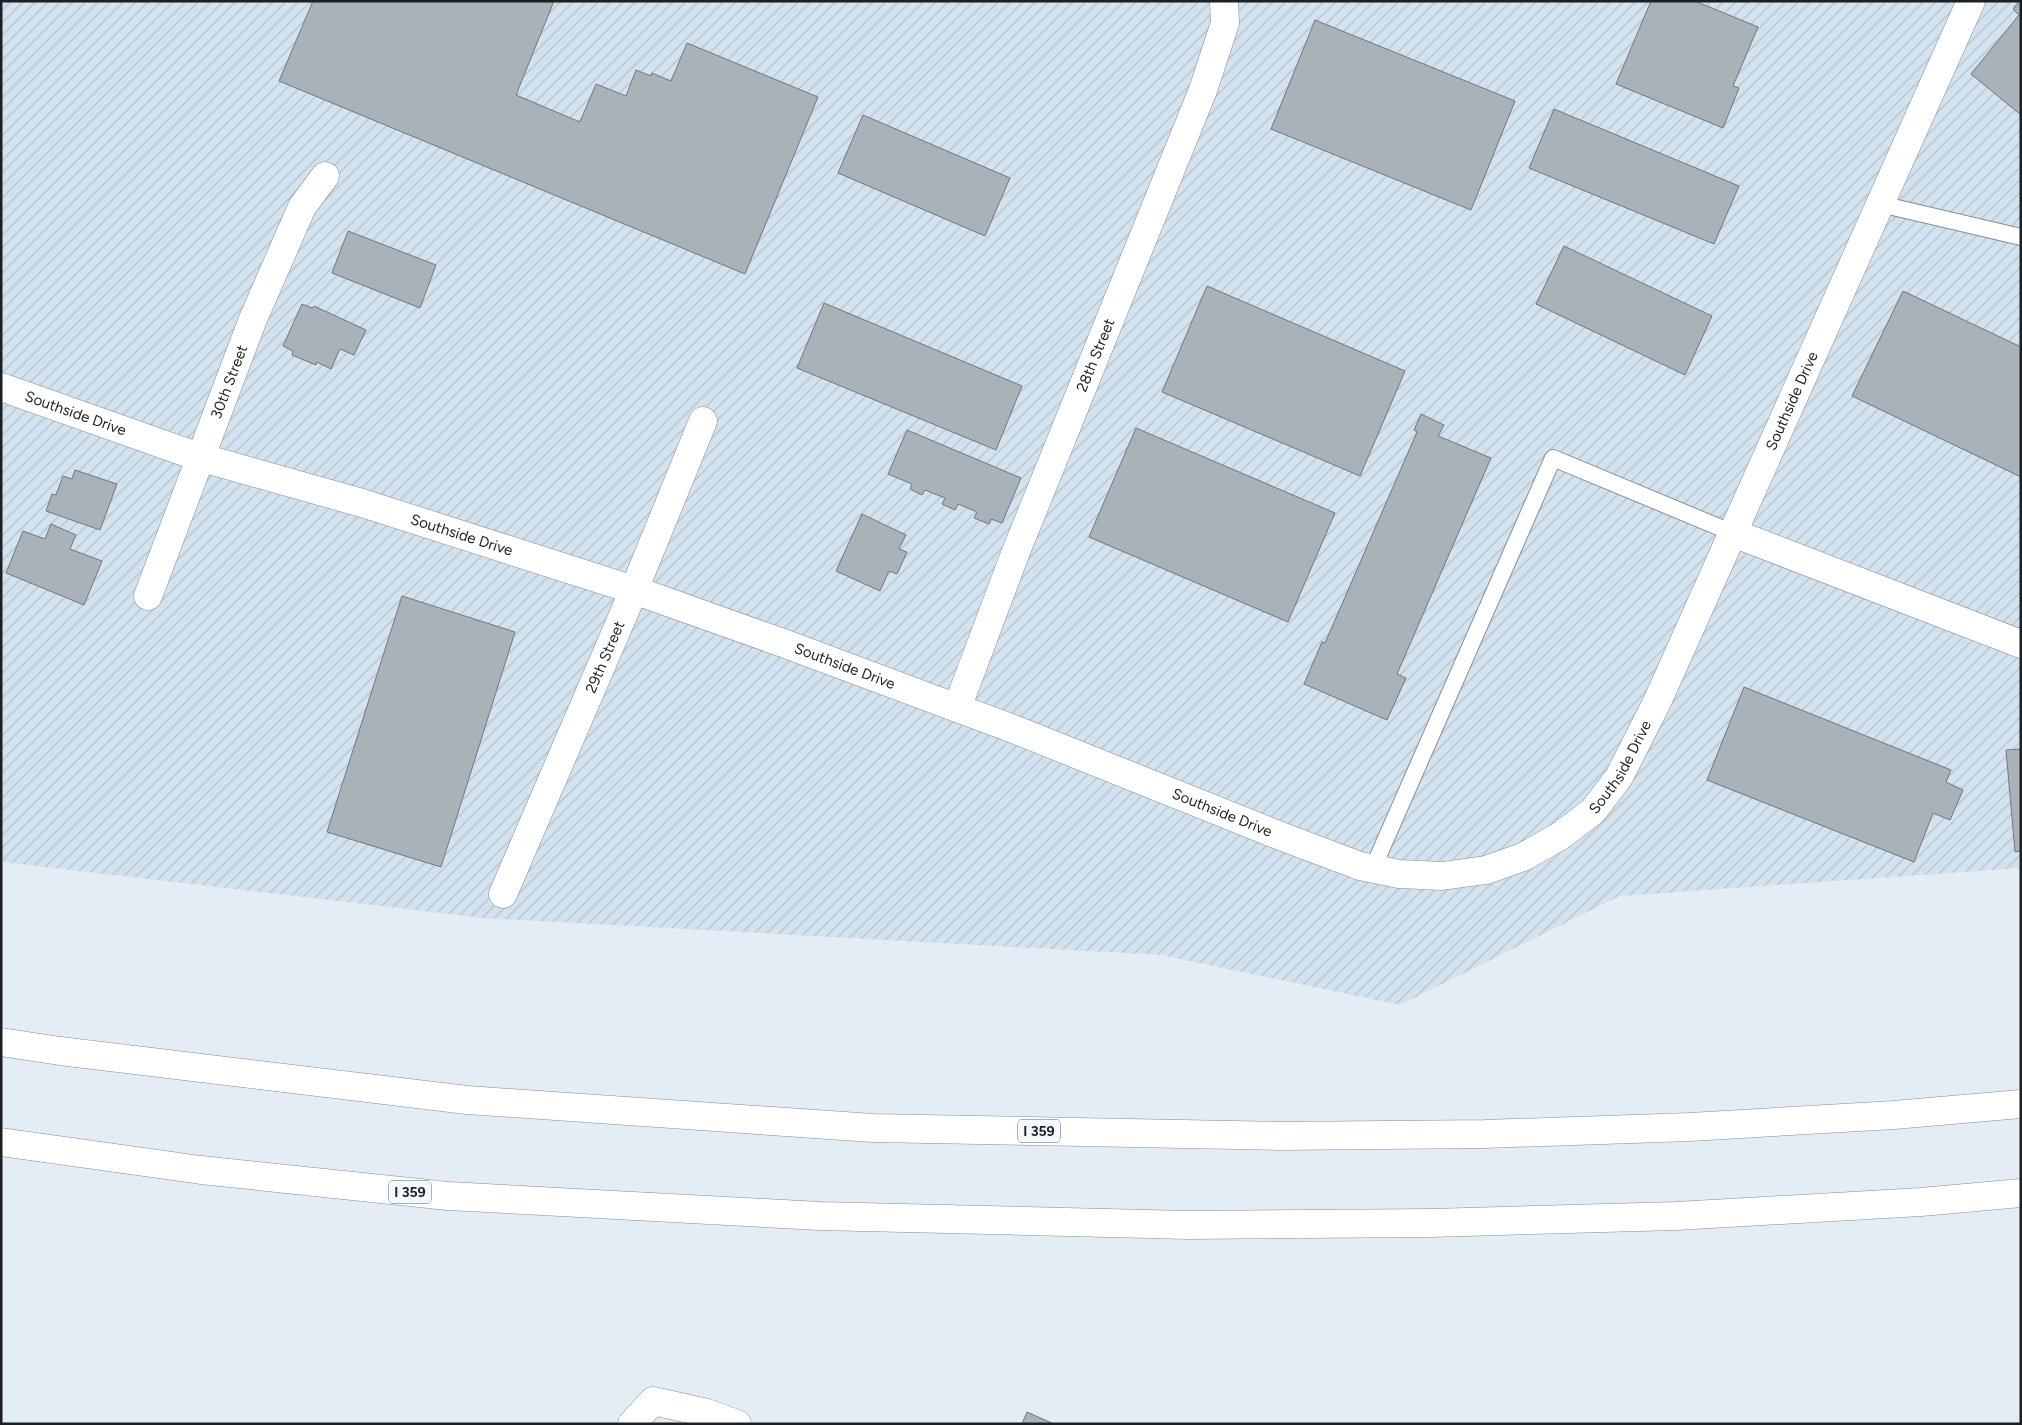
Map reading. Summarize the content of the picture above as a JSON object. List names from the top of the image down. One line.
{"streets":{"main road":["28th Street","30th Street","Southside Drive","29th Street","I 359"]},"crossings":[["28th Street","Southside Drive"],["30th Street","Southside Drive"],["Southside Drive","29th Street"]]}
